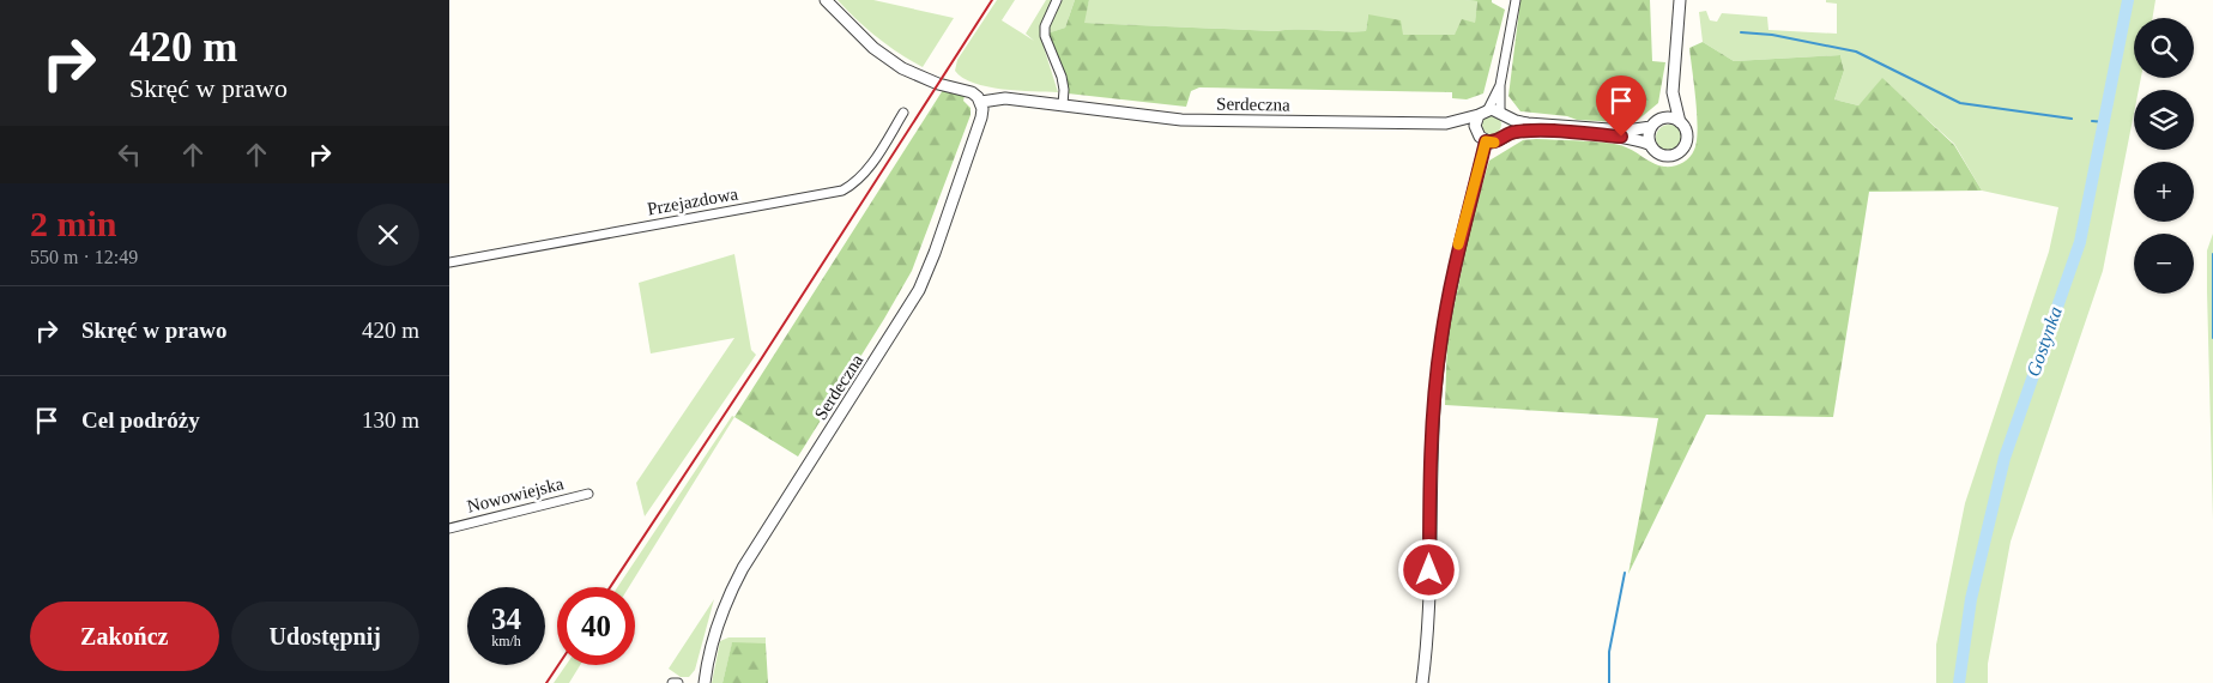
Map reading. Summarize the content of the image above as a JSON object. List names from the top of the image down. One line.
{"streets":{"street":["Serdeczna","Przejazdowa","Nowowiejska"]},"water":["Gostynka"],"page":{"turn":["420 m","Skręć w prawo"],"map_buttons":["+","−"],"heading":["2 min","550 m · 12:49"],"list":[{"name":"Skręć w prawo","value":"420 m"},{"name":"Cel podróży","value":"130 m"}],"speed":"34 km/h","limit":"40","buttons":["Zakończ","Udostępnij"]}}
